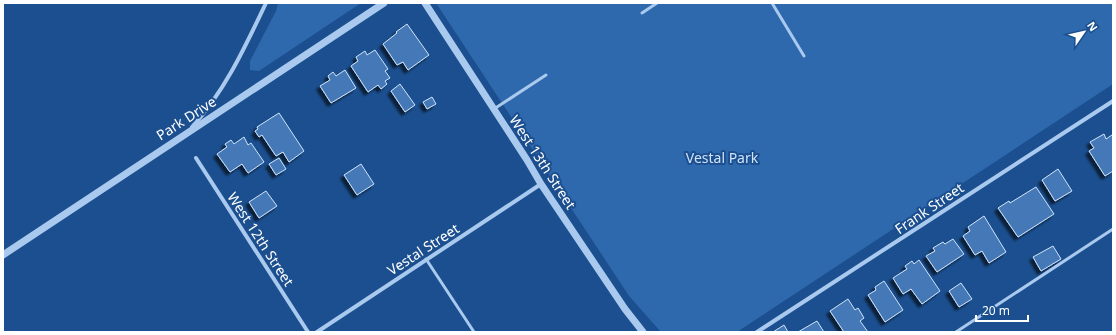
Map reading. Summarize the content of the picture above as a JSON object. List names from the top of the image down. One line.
{"streets":{"street":["Park Drive","West 13th Street","Frank Street","West 12th Street","Vestal Street"]},"crossings":[["West 13th Street","Vestal Street"]],"parks":["Vestal Park"],"scale_bar":"20 m","north":"top right"}
